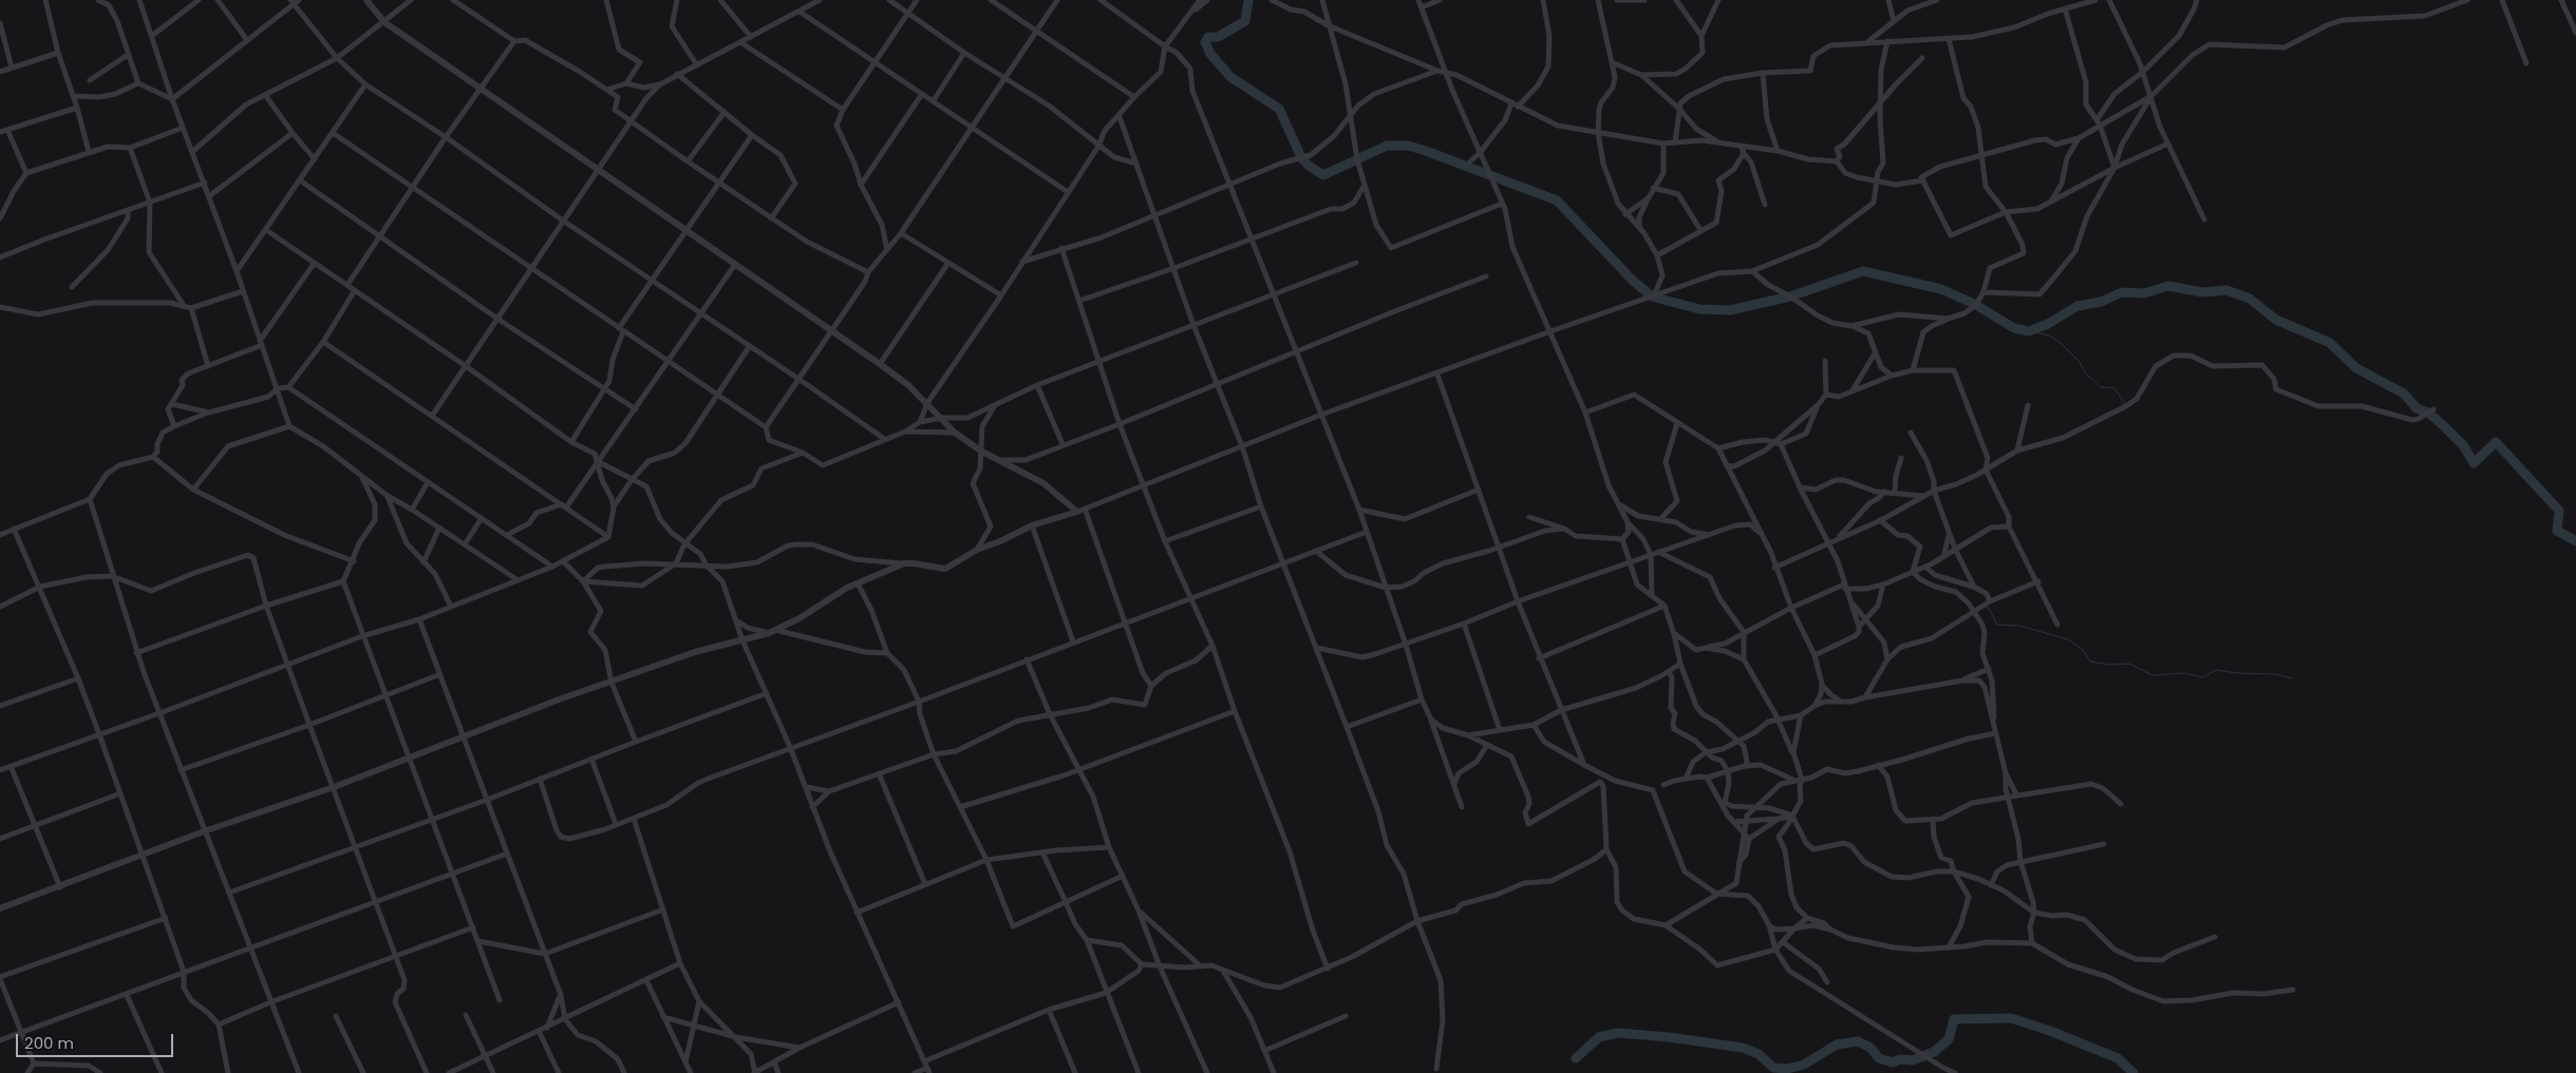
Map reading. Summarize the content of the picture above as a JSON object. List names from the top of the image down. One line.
{"scale_bar":"200 m"}
